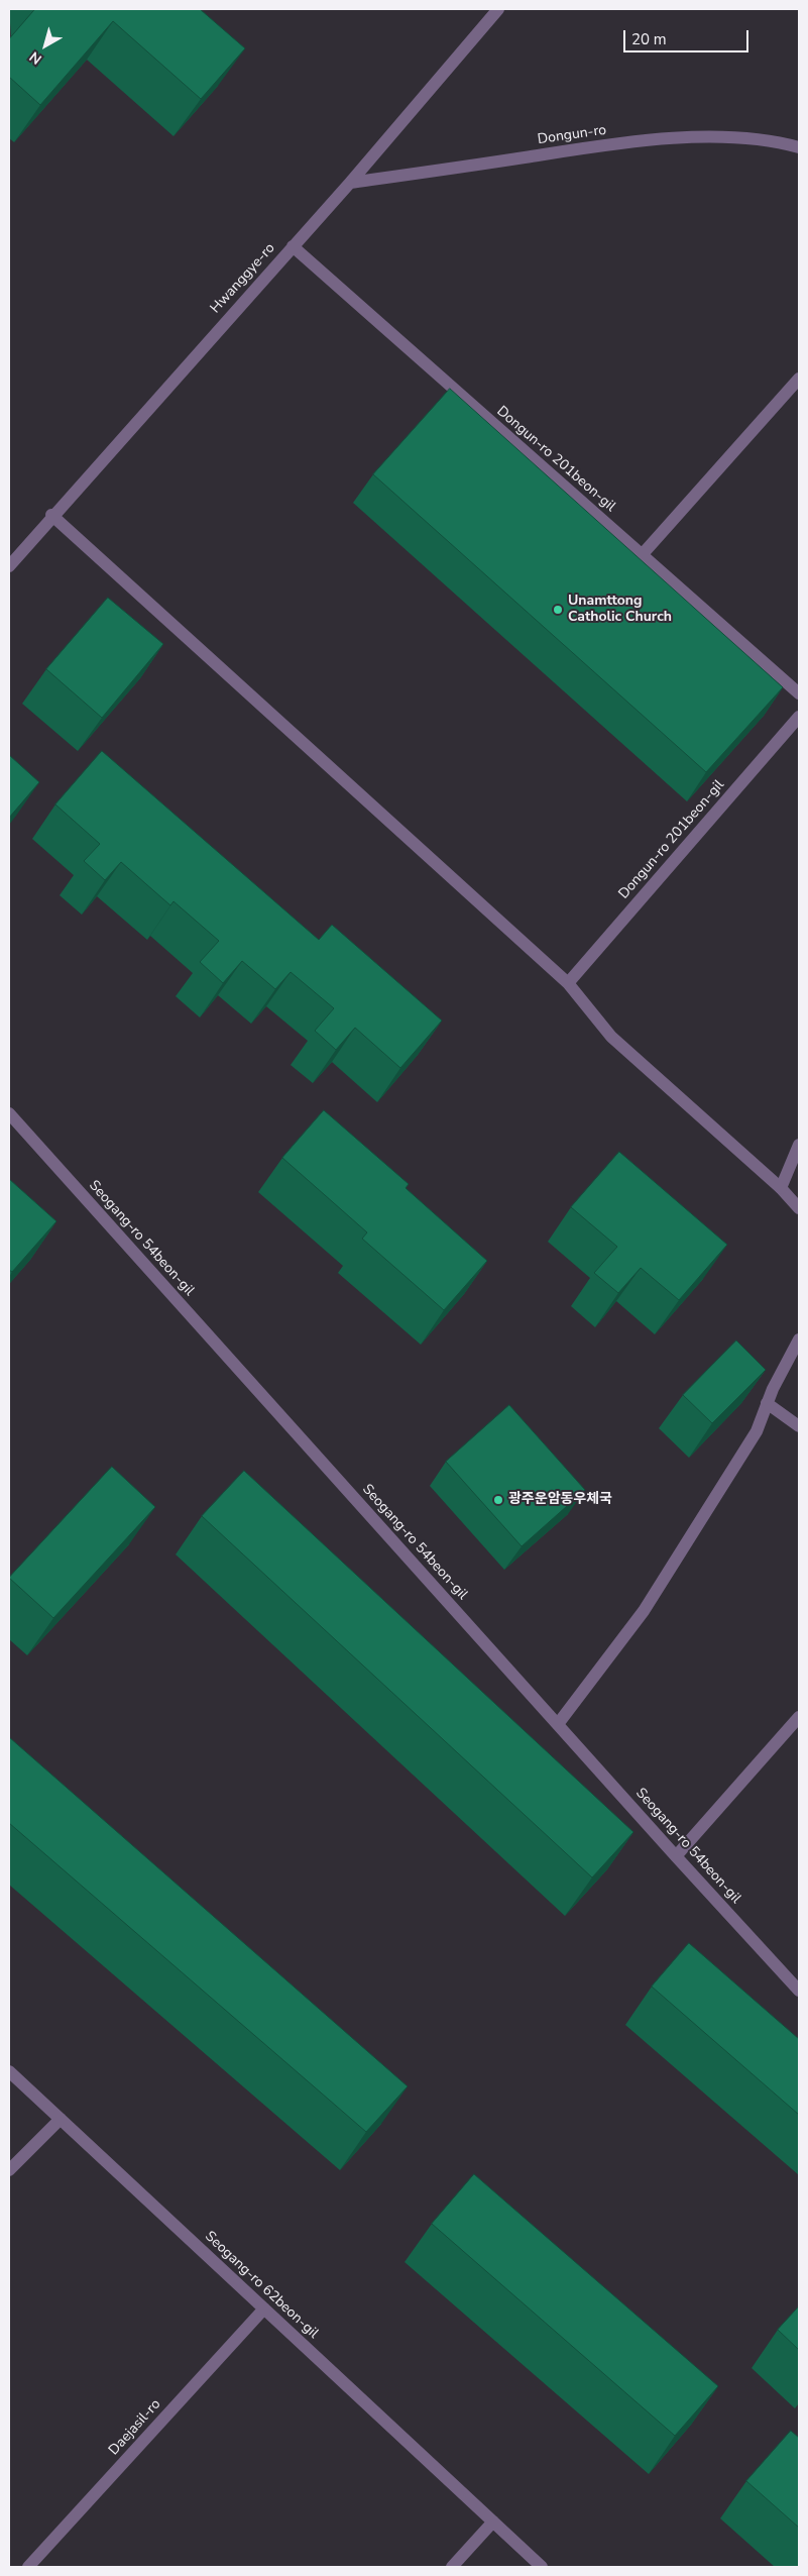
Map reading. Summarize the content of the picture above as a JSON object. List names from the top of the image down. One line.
{"streets":{"street":["Dongun-ro","Hwanggye-ro","Dongun-ro 201beon-gil","Seogang-ro 54beon-gil","Seogang-ro 62beon-gil","Daejasil-ro"]},"crossings":[["Dongun-ro","Hwanggye-ro"],["Hwanggye-ro","Dongun-ro 201beon-gil"],["Seogang-ro 62beon-gil","Daejasil-ro"]],"places":["Unamttong Catholic Church","광주운암동우체국"],"scale_bar":"20 m","north":"bottom left"}
